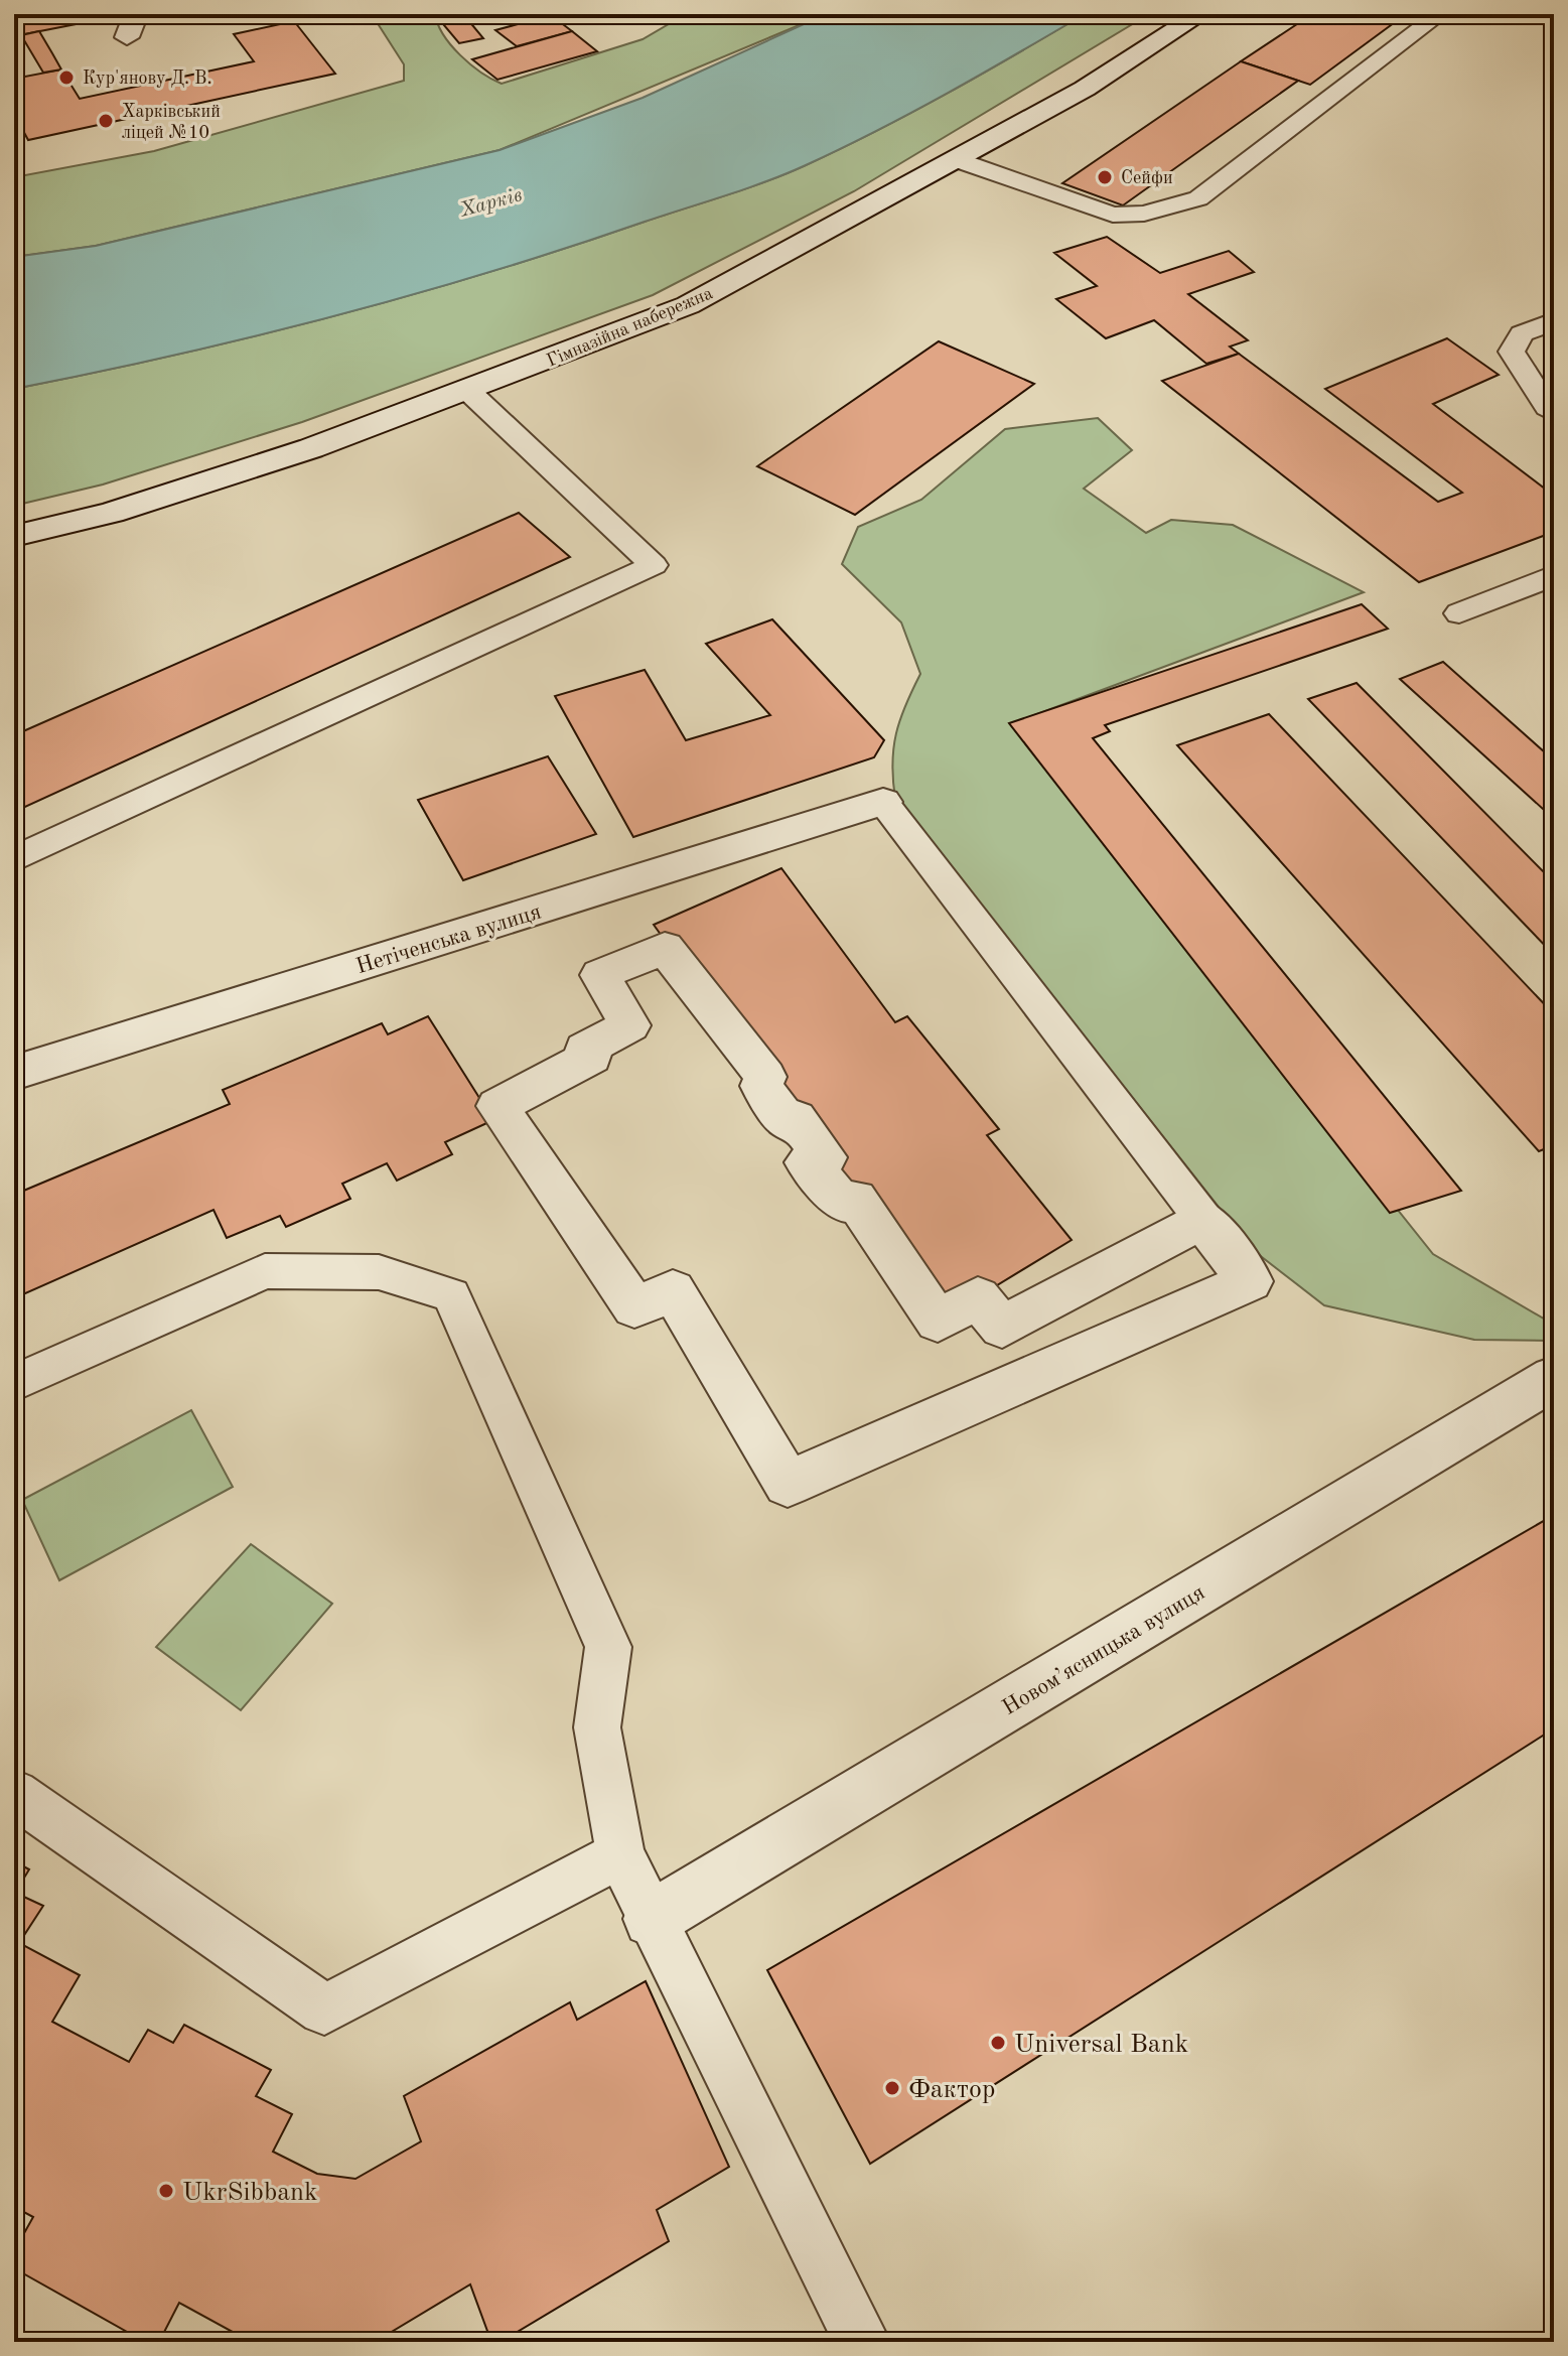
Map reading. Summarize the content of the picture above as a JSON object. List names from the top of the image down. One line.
{"streets":{"street":["Гімназійна набережна","Нетіченська вулиця","Новом’ясницька вулиця"]},"water":["Харків"],"places":["Кур'янову Д. В.","Харківський ліцей №10","Сейфи","Universal Bank","Фактор","UkrSibbank"]}
